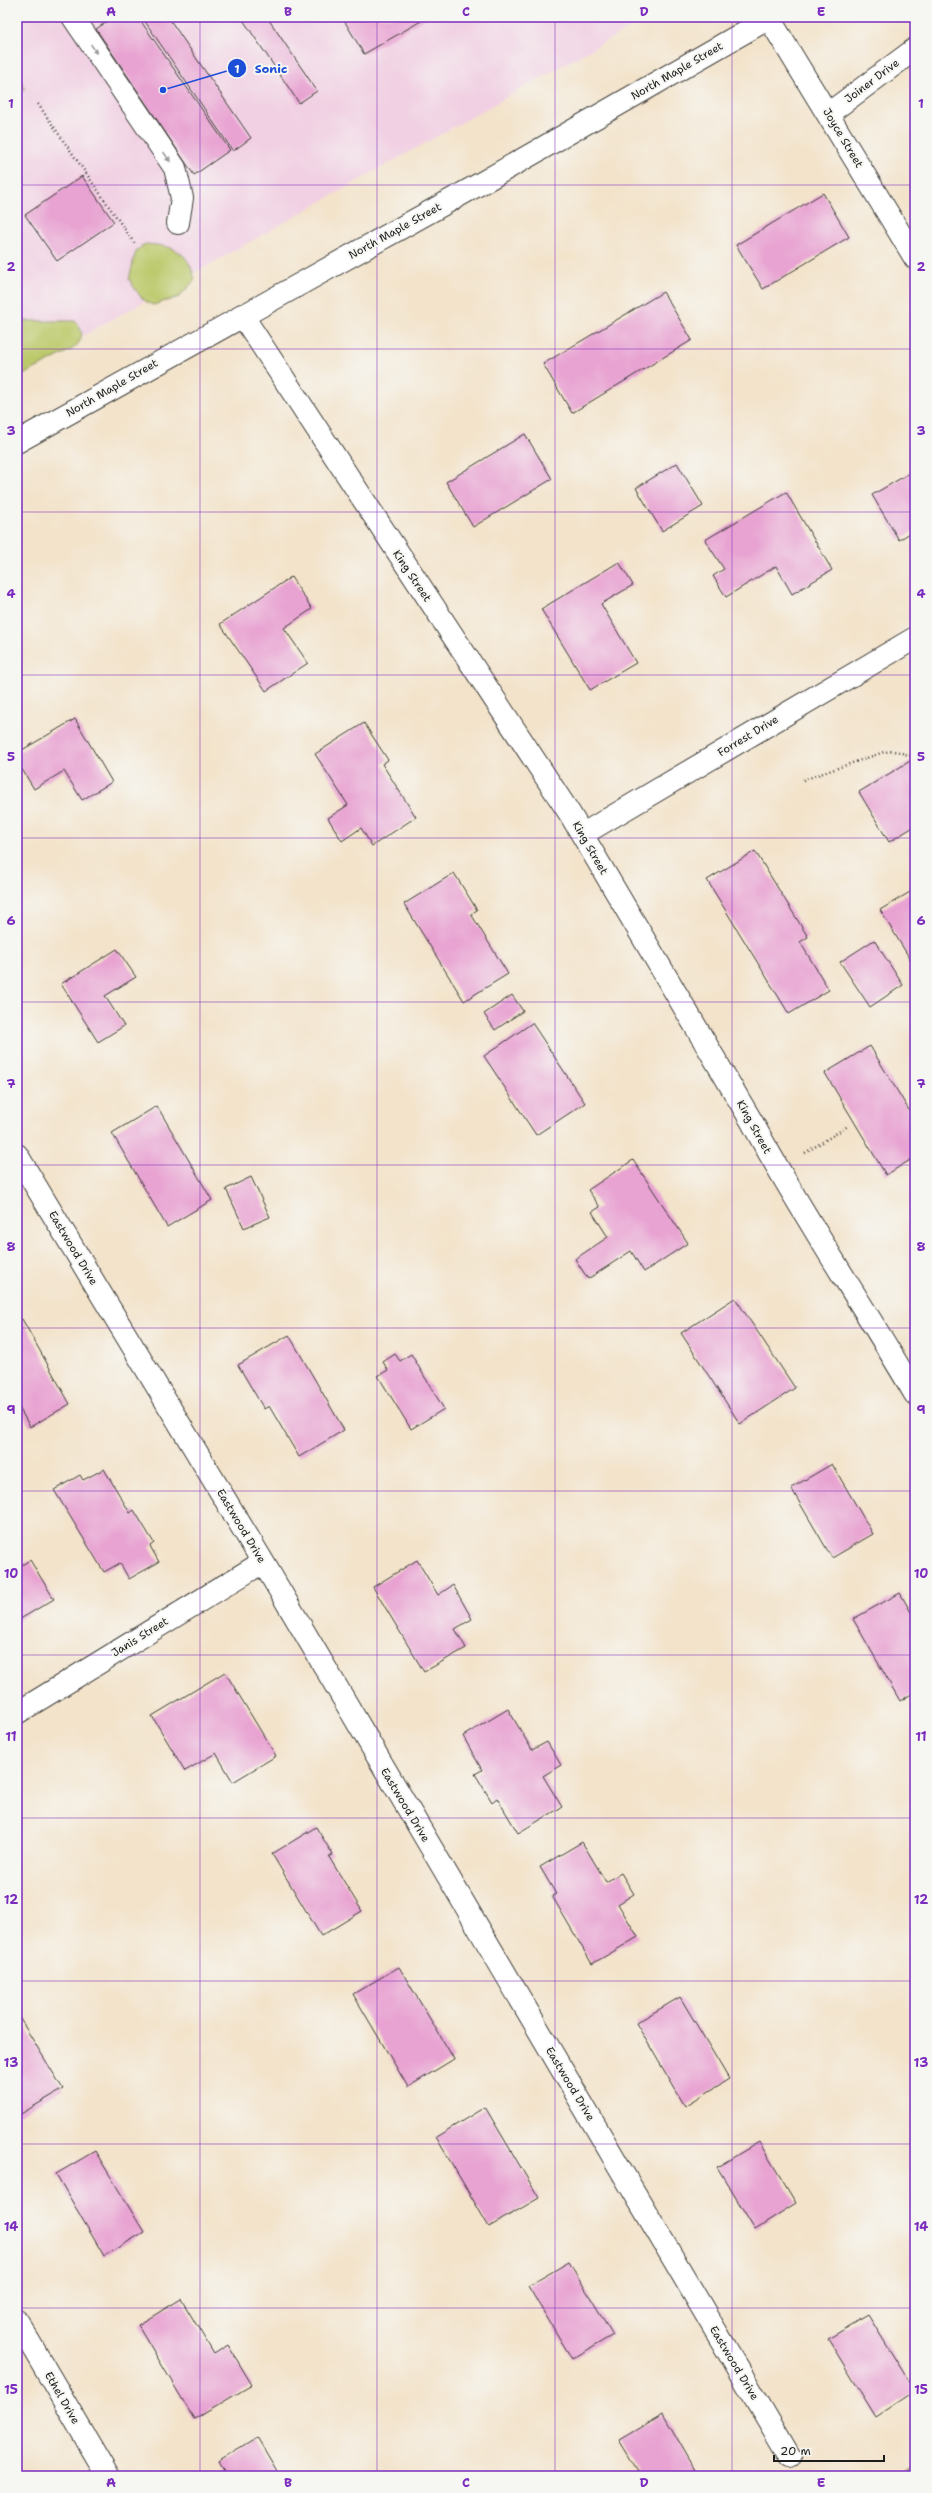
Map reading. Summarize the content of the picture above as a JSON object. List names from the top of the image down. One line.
{"streets":{"street":["North Maple Street","Joiner Drive","Joyce Street","King Street","Forrest Drive","Eastwood Drive","Janis Street","Ethel Drive"]},"crossings":[["North Maple Street","Joyce Street"],["North Maple Street","King Street"],["Joiner Drive","Joyce Street"],["King Street","Forrest Drive"],["Eastwood Drive","Janis Street"]],"places":["Sonic"],"scale_bar":"20 m","grid":{"columns":["A","B","C","D","E"],"rows":["1","2","3","4","5","6","7","8","9","10","11","12","13","14","15"]}}
